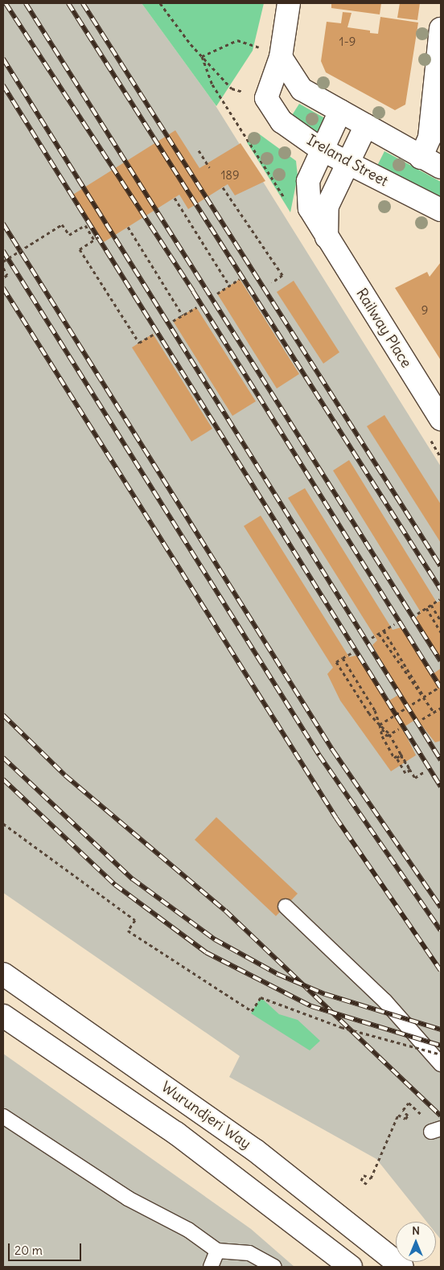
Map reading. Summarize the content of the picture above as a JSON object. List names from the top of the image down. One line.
{"streets":{"main road":["Ireland Street","Railway Place","Wurundjeri Way"]},"crossings":[["Ireland Street","Railway Place"]],"house_numbers":["1-9","189","9"],"scale_bar":"20 m","north":"top"}
